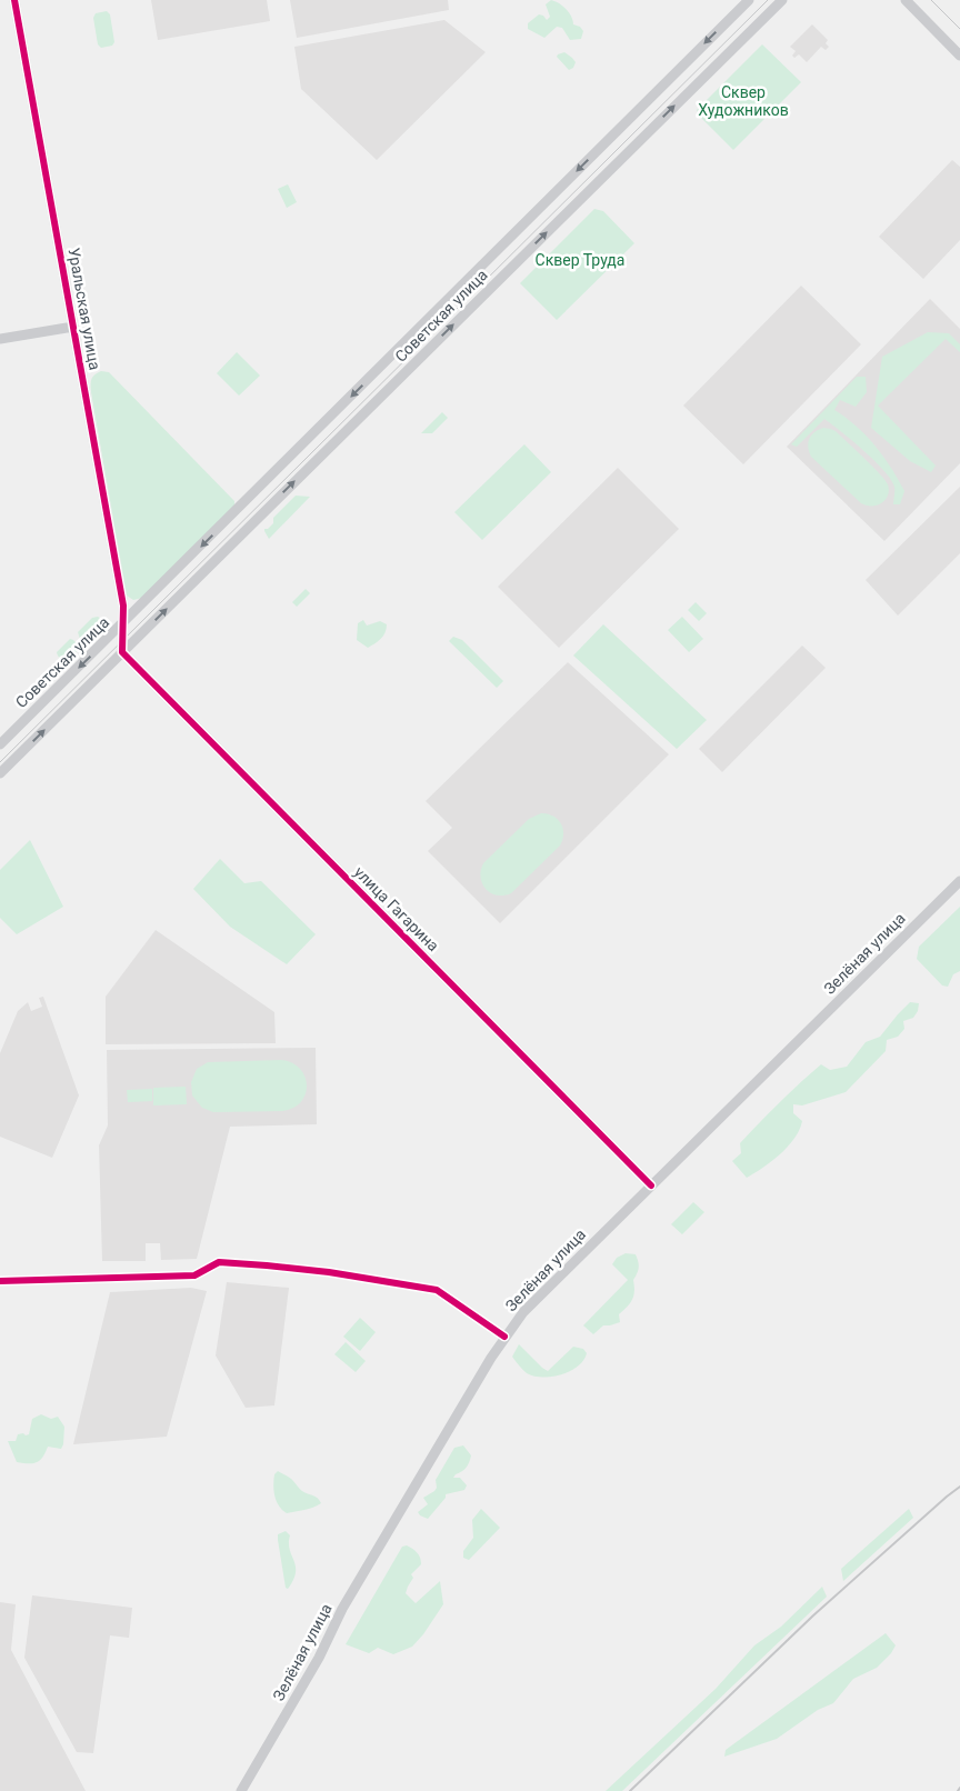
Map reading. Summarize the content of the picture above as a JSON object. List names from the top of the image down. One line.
{"streets":{"main road":["Уральская улица","Советская улица","улица Гагарина","Зелёная улица"]},"crossings":[["Уральская улица","Советская улица"],["Советская улица","улица Гагарина"],["улица Гагарина","Зелёная улица"]],"parks":["Сквер Художников","Сквер Труда"]}
